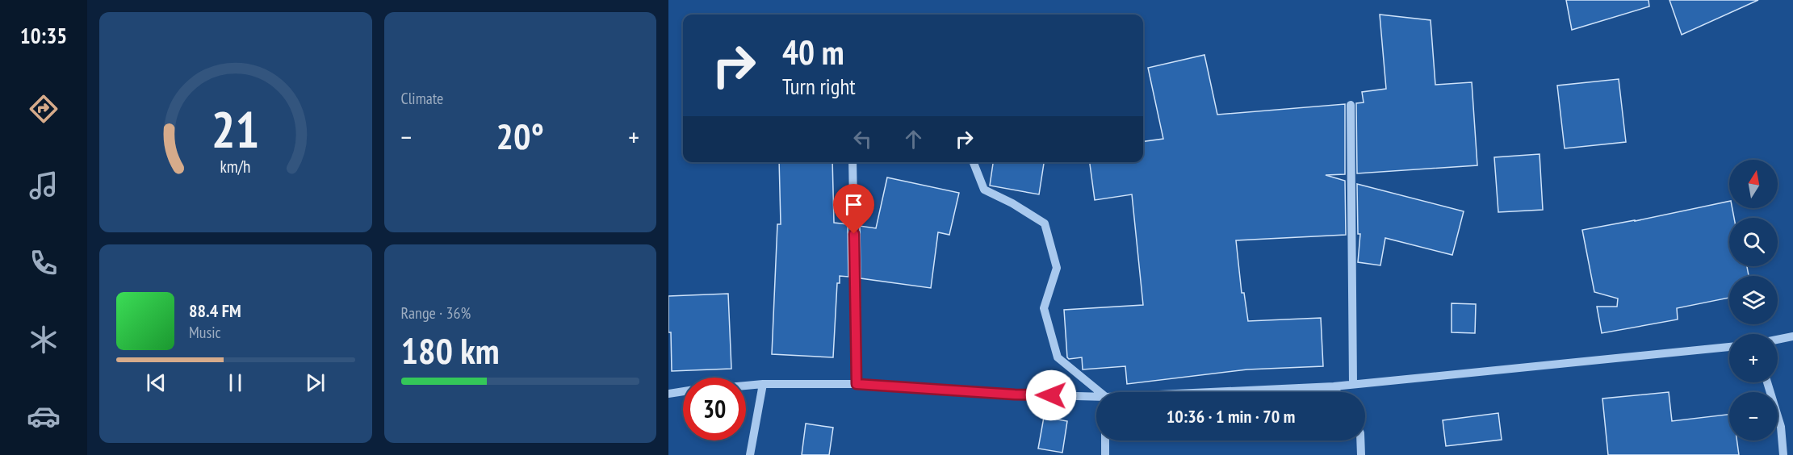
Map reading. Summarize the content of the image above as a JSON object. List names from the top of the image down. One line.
{"north":"top","page":{"tabs":"10:35","tile":["Climate",["Range · 36%","180 km"]],"turn":["40 m","Turn right"],"heat":["−","20°","+"],"map_buttons":["+","−"],"song":["88.4 FM","Music"],"limit":"30","trip":"10:36 · 1 min · 70 m","gauge":["21","km/h"]}}
